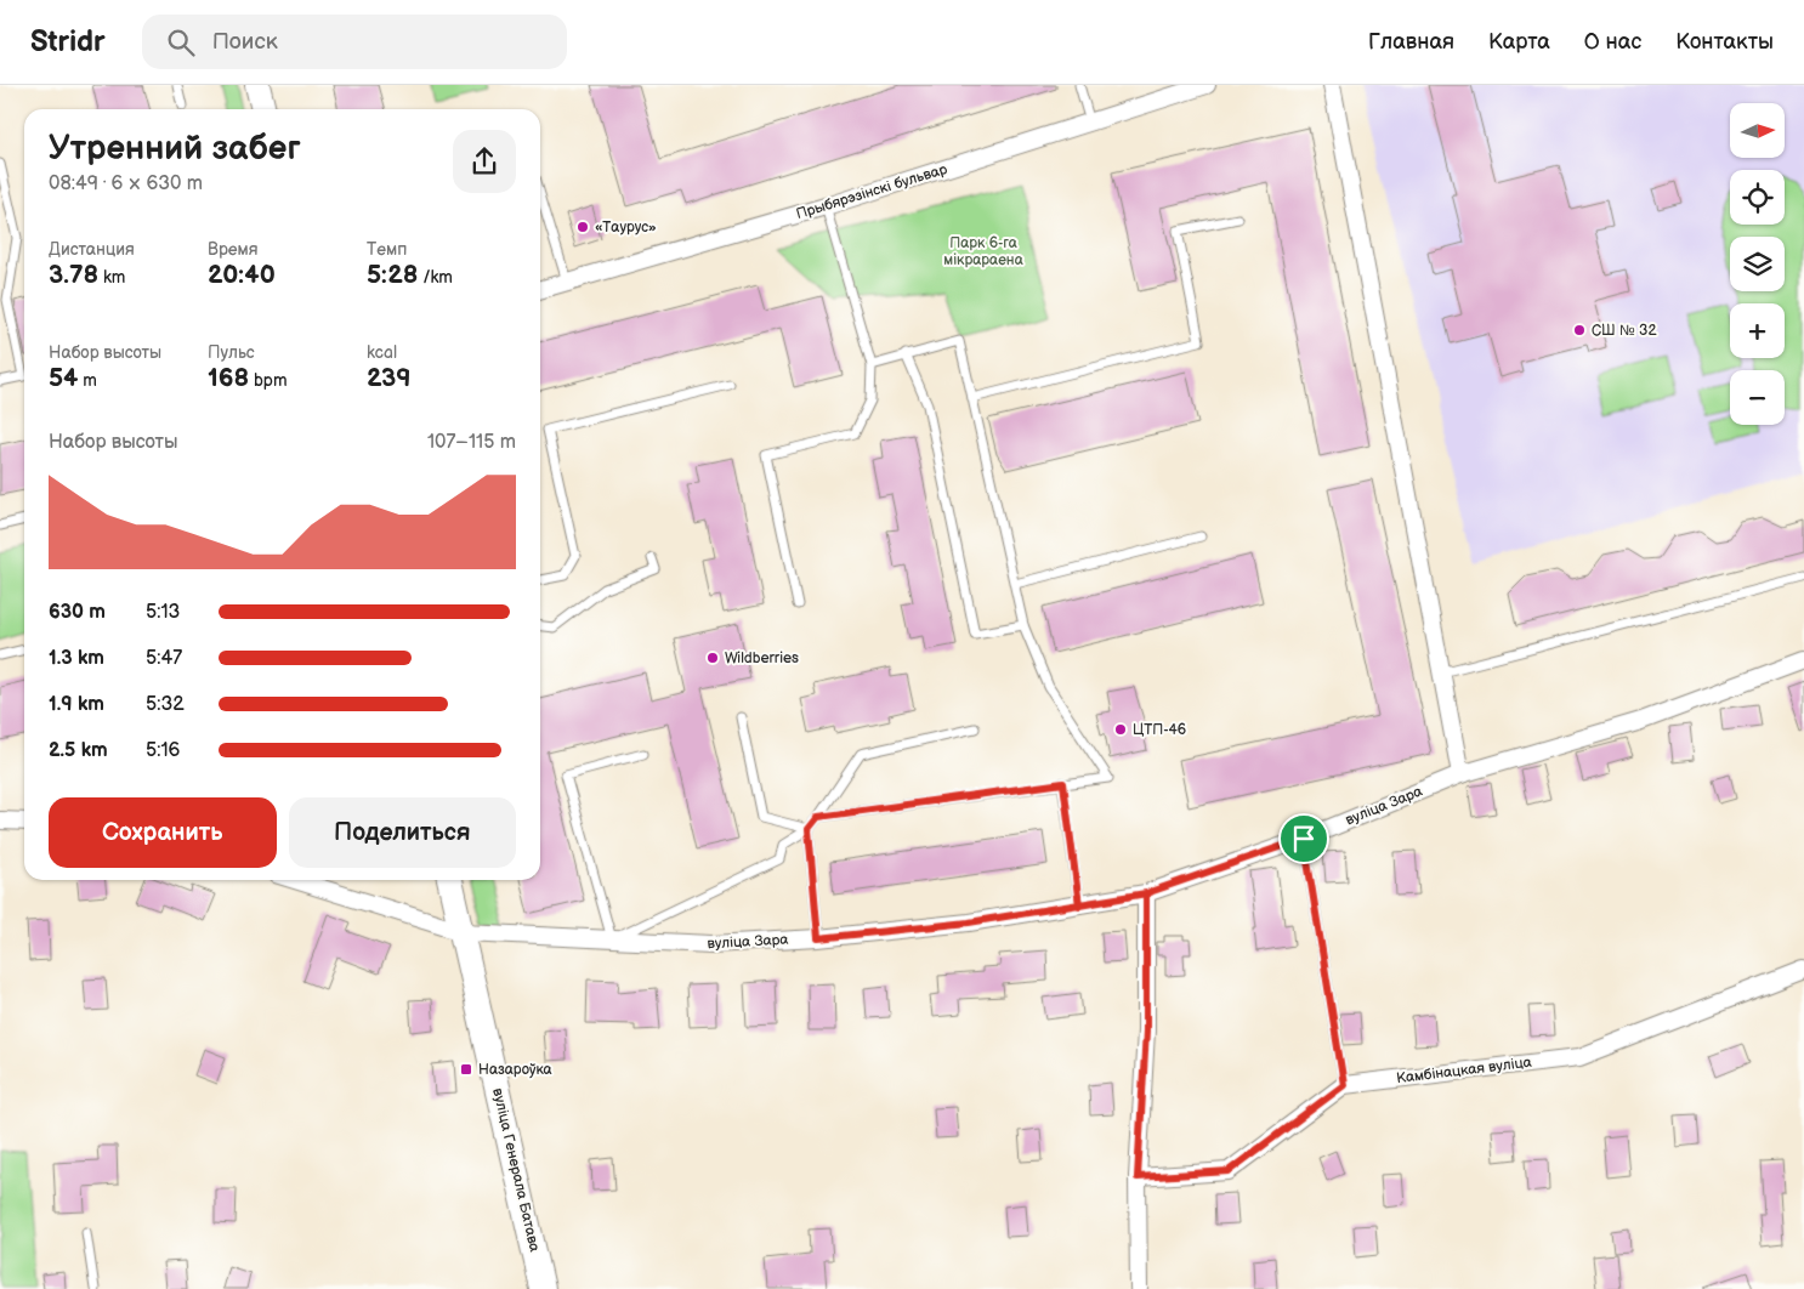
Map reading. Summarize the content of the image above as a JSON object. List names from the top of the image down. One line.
{"streets":{"street":["Прыбярэзінскі бульвар","вуліца Зара","Камбінацкая вуліца","вуліца Генерала Батава"]},"crossings":[["вуліца Зара","вуліца Генерала Батава"]],"parks":["Парк 6-га мікрараена"],"places":{"other":["«Таурус»","СШ № 32","Wildberries","ЦТП-46"],"transit":["Назароўка"]},"north":"right","page":{"header":"Stridr","search":"Поиск","nav":["Главная","Карта","О нас","Контакты"],"map_buttons":["+","−"],"heading":["Утренний забег","08:49 · 6 × 630 m"],"stats":[["Дистанция","3.78 km"],["Время","20:40"],["Темп","5:28 /km"],["Набор высоты","54 m"],["Пульс","168 bpm"],["kcal","239"]],"chart":["Набор высоты","107–115 m"],"list":[{"name":"630 m","note":"5:13"},{"name":"1.3 km","note":"5:47"},{"name":"1.9 km","note":"5:32"},{"name":"2.5 km","note":"5:16"}],"buttons":["Сохранить","Поделиться"]}}
